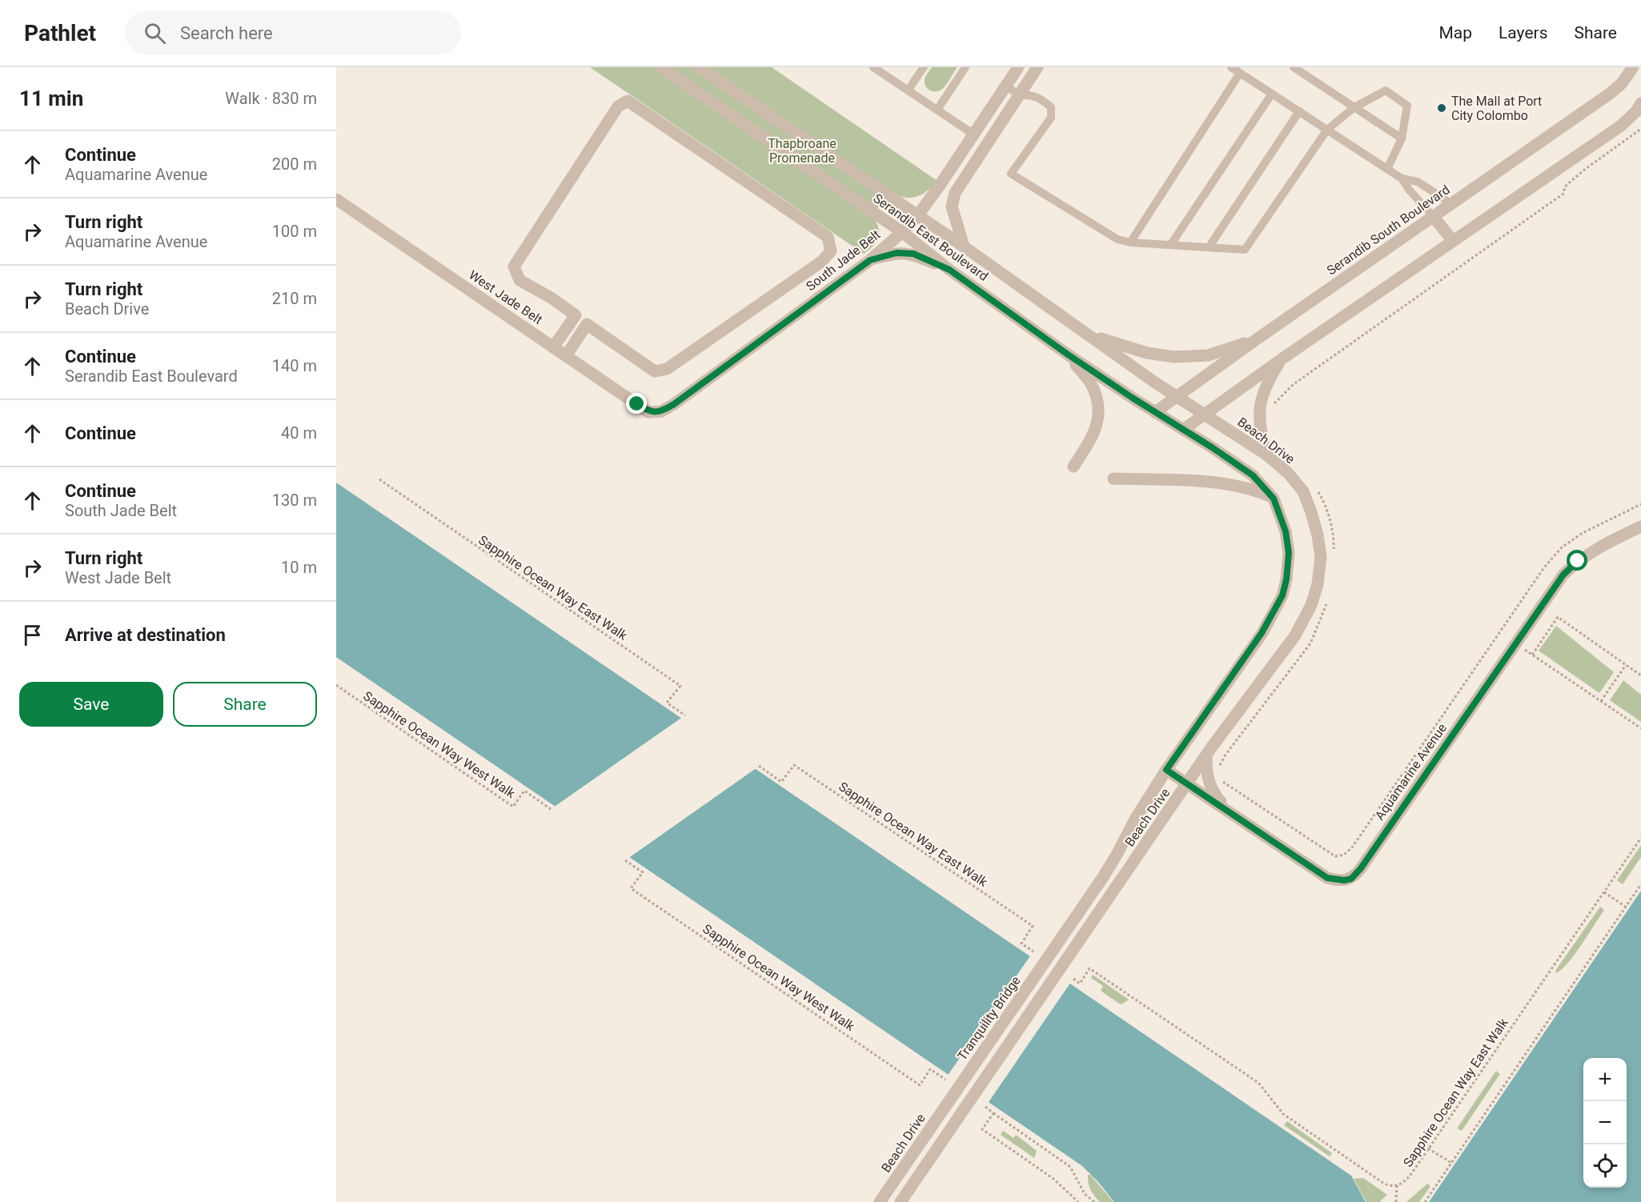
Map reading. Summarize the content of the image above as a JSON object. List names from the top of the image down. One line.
{"streets":{"street":["Serandib South Boulevard","Serandib East Boulevard","South Jade Belt","West Jade Belt","Beach Drive","Aquamarine Avenue","Tranquility Bridge"],"path":["Sapphire Ocean Way East Walk","Sapphire Ocean Way West Walk"]},"crossings":[["Serandib South Boulevard","Serandib East Boulevard"],["Serandib East Boulevard","South Jade Belt"],["Serandib East Boulevard","Beach Drive"],["South Jade Belt","West Jade Belt"],["Beach Drive","Aquamarine Avenue"],["Beach Drive","Tranquility Bridge"]],"parks":["Thapbroane Promenade"],"places":["The Mall at Port City Colombo"],"page":{"header":"Pathlet","search":"Search here","nav":["Map","Layers","Share"],"heading":["11 min","Walk · 830 m"],"list":[["Continue","Aquamarine Avenue","200 m"],["Turn right","Aquamarine Avenue","100 m"],["Turn right","Beach Drive","210 m"],["Continue","Serandib East Boulevard","140 m"],["Continue","40 m"],["Continue","South Jade Belt","130 m"],["Turn right","West Jade Belt","10 m"],"Arrive at destination"],"buttons":["Save","Share"],"map_buttons":["+","−"]}}
